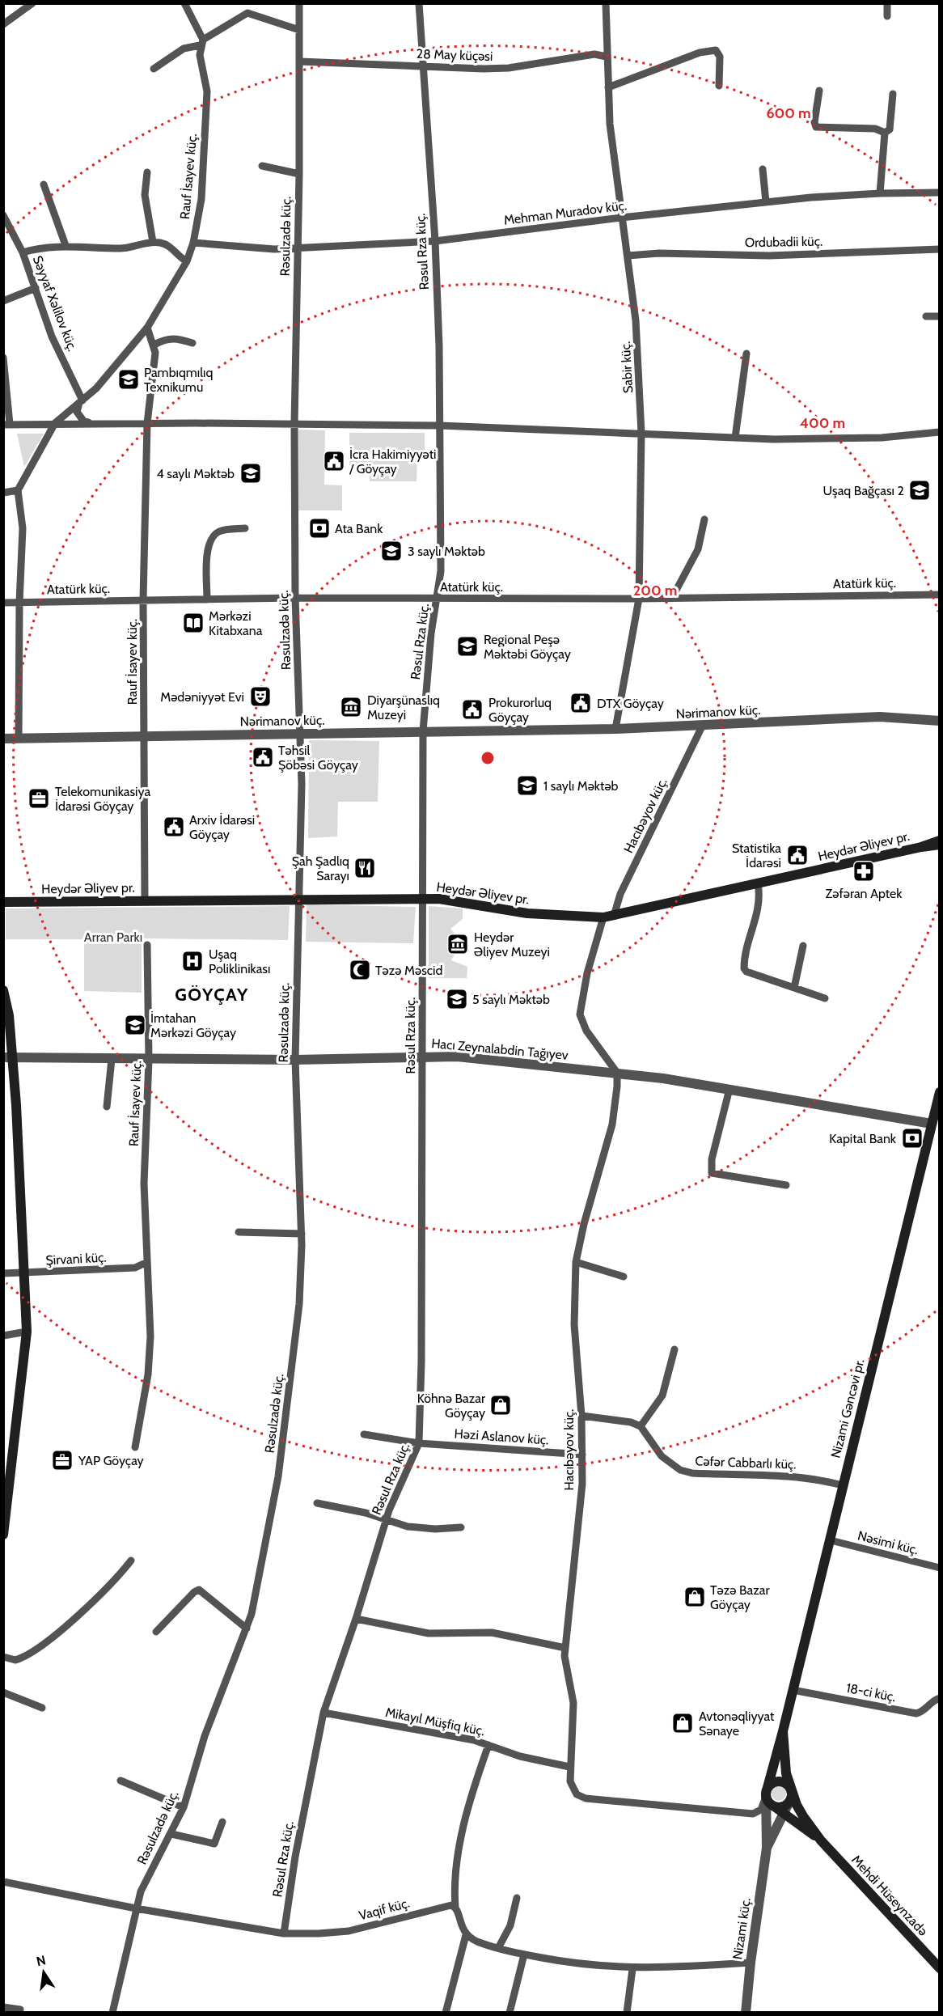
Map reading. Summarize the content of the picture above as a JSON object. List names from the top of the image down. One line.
{"streets":{"main road":["Heydər Əliyev pr.","Nizami Gəncəvi pr.","Mehdi Hüseynzadə"],"street":["28 May küçəsi","Rauf İsayev küç.","Mehman Muradov küç.","Rəsulzadə küç.","Ordubadii küç.","Rəsul Rza küç.","Səyyaf Xəlilov küç.","Sabir küç.","Atatürk küç.","Nərimanov küç.","Hacıbəyov küç.","Hacı Zeynalabdin Tağıyev","Şirvani küç.","Həzi Aslanov küç.","Cəfər Cabbarlı küç.","Nəsimi küç.","18-ci küç.","Mikayıl Müşfiq küç.","Vaqif küç.","Nizami küç."]},"crossings":[["28 May küçəsi","Rəsulzadə küç."],["28 May küçəsi","Rəsul Rza küç."],["28 May küçəsi","Sabir küç."],["Rauf İsayev küç.","Mehman Muradov küç."],["Rauf İsayev küç.","Səyyaf Xəlilov küç."],["Rauf İsayev küç.","Atatürk küç."],["Rauf İsayev küç.","Nərimanov küç."],["Rauf İsayev küç.","Heydər Əliyev pr."],["Rauf İsayev küç.","Hacı Zeynalabdin Tağıyev"],["Rauf İsayev küç.","Şirvani küç."],["Mehman Muradov küç.","Rəsulzadə küç."],["Mehman Muradov küç.","Rəsul Rza küç."],["Mehman Muradov küç.","Sabir küç."],["Rəsulzadə küç.","Atatürk küç."],["Rəsulzadə küç.","Nərimanov küç."],["Rəsulzadə küç.","Heydər Əliyev pr."],["Rəsulzadə küç.","Hacı Zeynalabdin Tağıyev"],["Rəsulzadə küç.","Vaqif küç."],["Ordubadii küç.","Sabir küç."],["Rəsul Rza küç.","Atatürk küç."],["Rəsul Rza küç.","Nərimanov küç."],["Rəsul Rza küç.","Heydər Əliyev pr."],["Rəsul Rza küç.","Hacı Zeynalabdin Tağıyev"],["Rəsul Rza küç.","Həzi Aslanov küç."],["Rəsul Rza küç.","Mikayıl Müşfiq küç."],["Rəsul Rza küç.","Vaqif küç."],["Sabir küç.","Atatürk küç."],["Sabir küç.","Nərimanov küç."],["Nərimanov küç.","Hacıbəyov küç."],["Hacıbəyov küç.","Heydər Əliyev pr."],["Hacıbəyov küç.","Hacı Zeynalabdin Tağıyev"],["Hacıbəyov küç.","Həzi Aslanov küç."],["Hacıbəyov küç.","Mikayıl Müşfiq küç."],["Hacı Zeynalabdin Tağıyev","Nizami Gəncəvi pr."],["Nizami Gəncəvi pr.","Cəfər Cabbarlı küç."],["Nizami Gəncəvi pr.","Nəsimi küç."],["Nizami Gəncəvi pr.","18-ci küç."]],"districts":["GÖYÇAY"],"parks":["Arran Parkı"],"places":{"school or university":["Pambıqmılıq Texnikumu","4 saylı Məktəb","Uşaq Bağçası 2","3 saylı Məktəb","Regional Peşə Məktəbi Göyçay","1 saylı Məktəb","5 saylı Məktəb","İmtahan Mərkəzi Göyçay"],"public building":["İcra Hakimiyyəti / Göyçay","DTX Göyçay","Prokurorluq Göyçay","Təhsil Şöbəsi Göyçay","Arxiv İdarəsi Göyçay","Statistika İdarəsi"],"bank":["Ata Bank","Kapital Bank"],"library":["Mərkəzi Kitabxana"],"theatre":["Mədəniyyət Evi"],"museum":["Diyarşünaslıq Muzeyi","Heydər Əliyev Muzeyi"],"office":["Telekomunikasiya İdarəsi Göyçay","YAP Göyçay"],"restaurant":["Şah Şadlıq Sarayı"],"pharmacy":["Zəfəran Aptek"],"hospital":["Uşaq Poliklinikası"],"mosque":["Təzə Məscid"],"shop":["Köhnə Bazar Göyçay","Təzə Bazar Göyçay","Avtonəqliyyat Sənaye"]},"north":"top","rings":["600 m","400 m","200 m"]}
